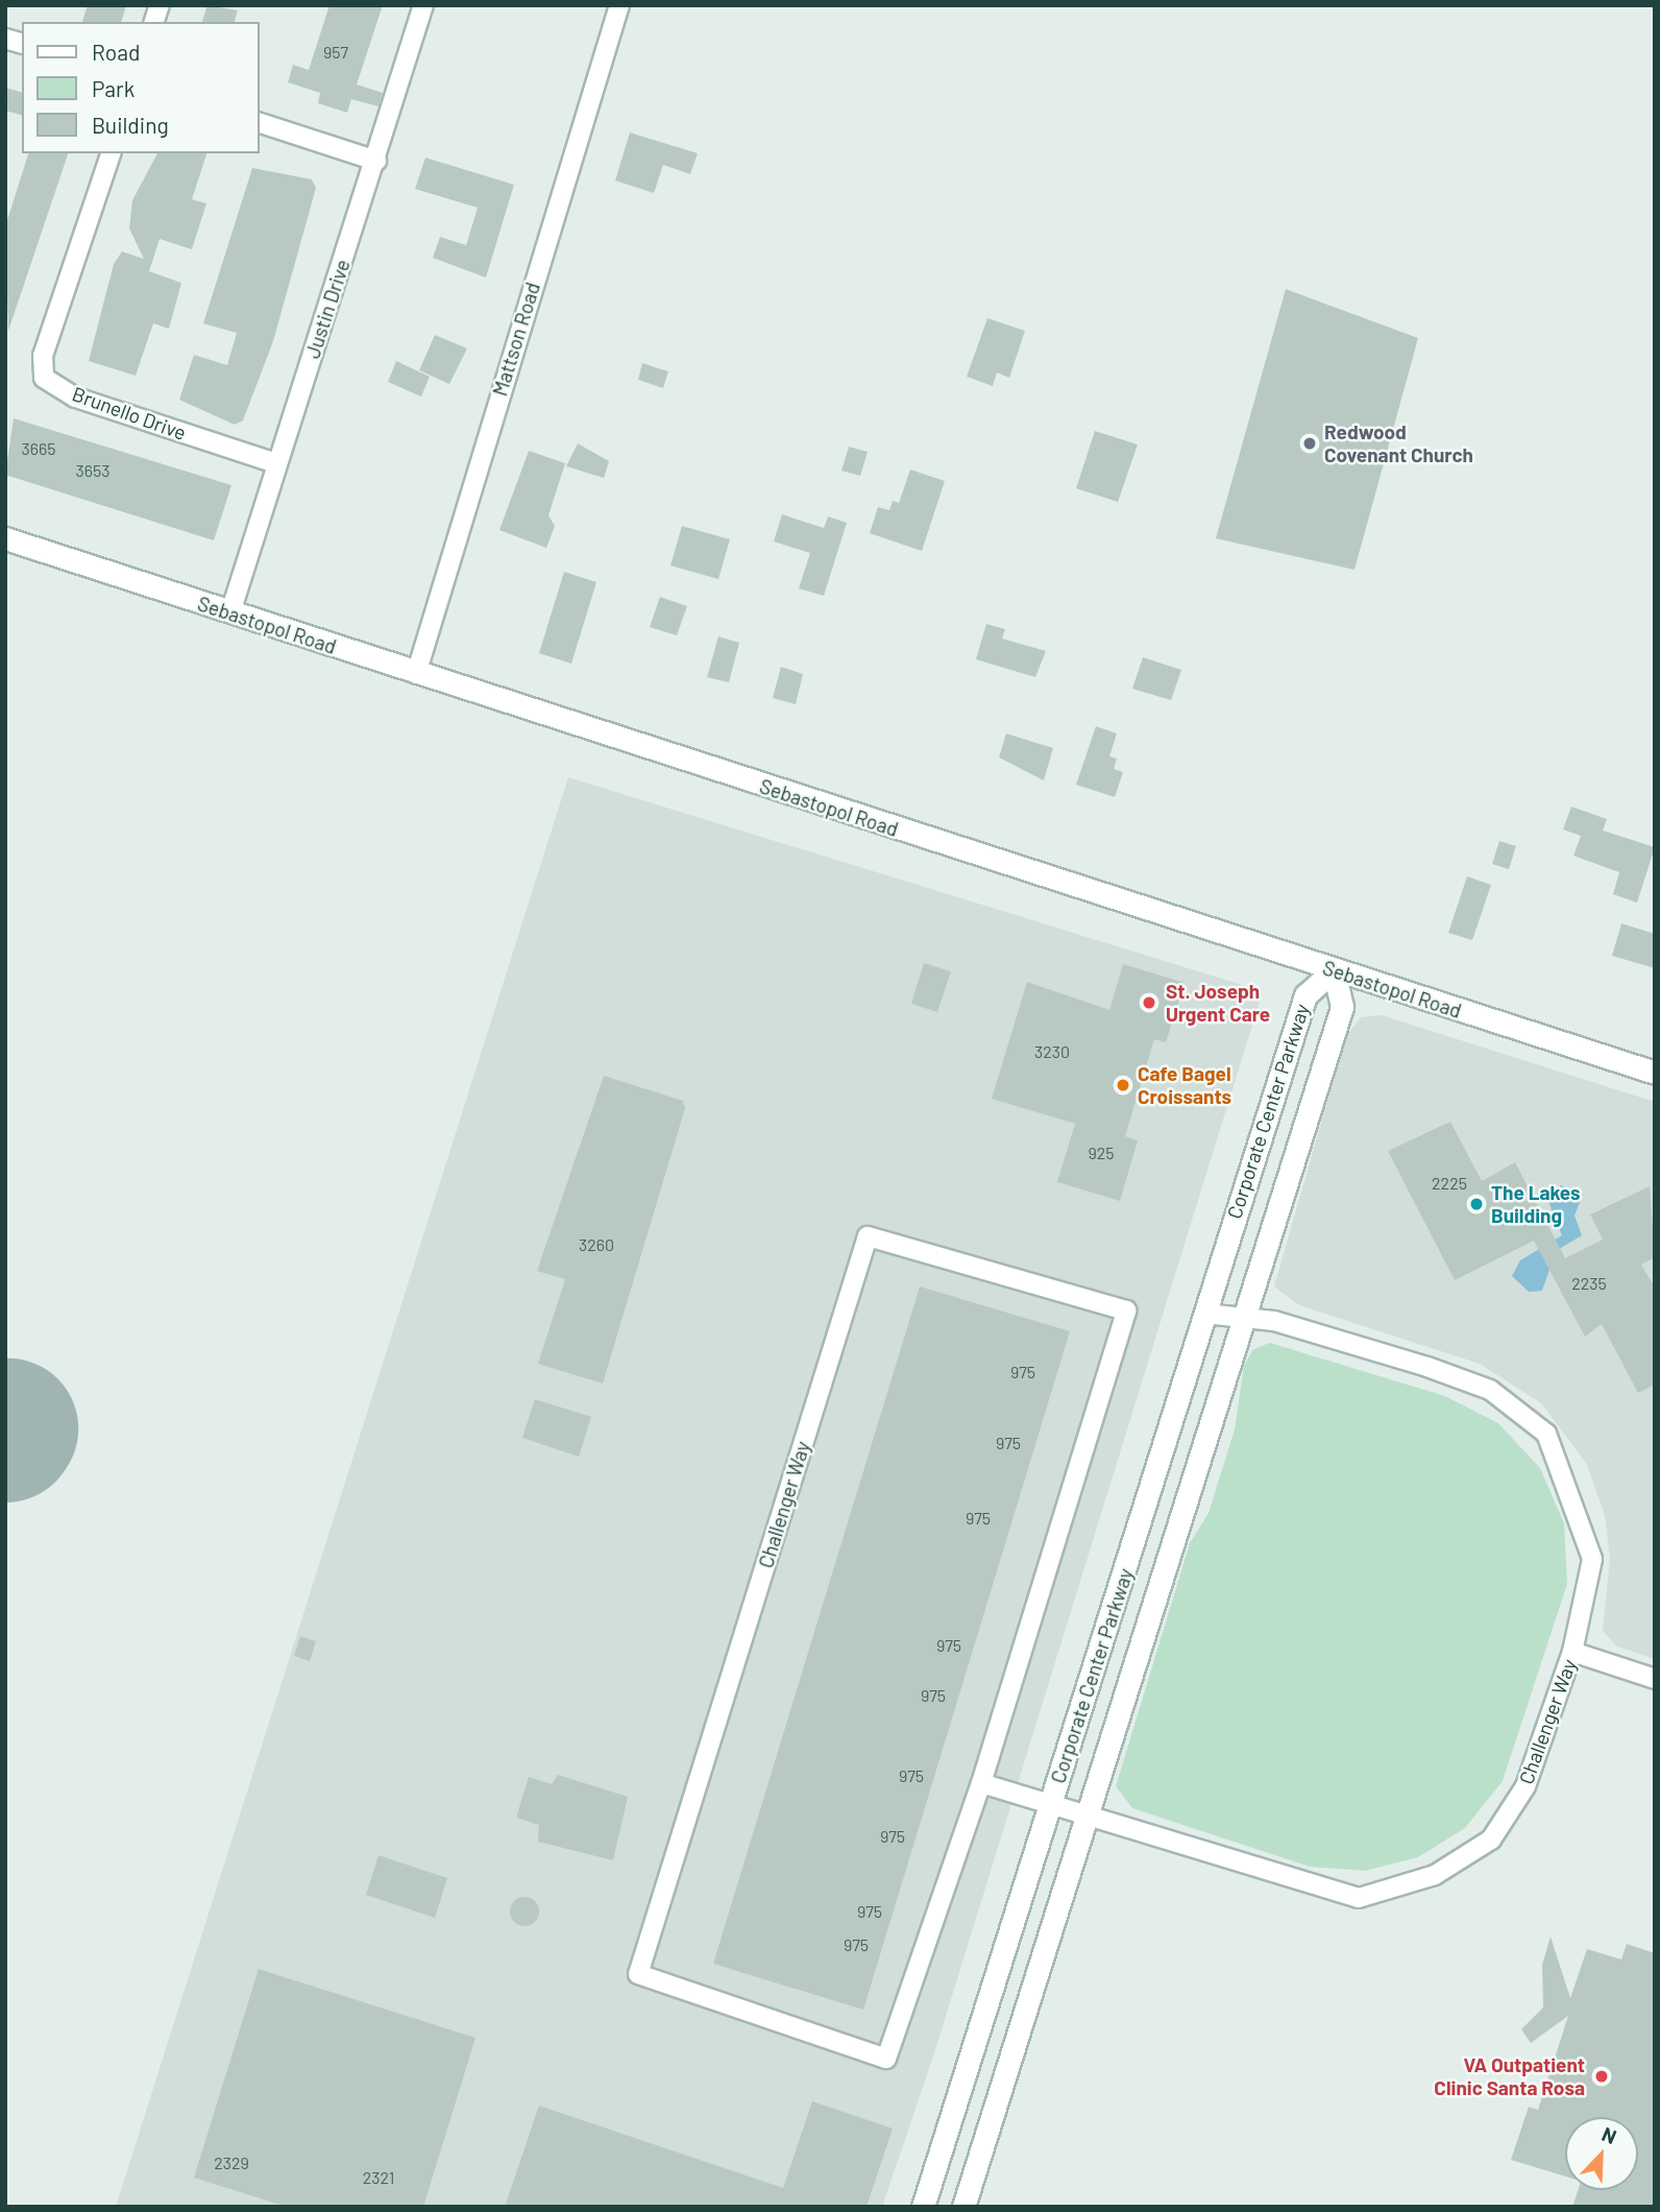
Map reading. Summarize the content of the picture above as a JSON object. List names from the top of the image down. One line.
{"streets":{"street":["Justin Drive","Mattson Road","Brunello Drive","Sebastopol Road","Corporate Center Parkway","Challenger Way"]},"crossings":[["Justin Drive","Brunello Drive"],["Justin Drive","Sebastopol Road"],["Mattson Road","Sebastopol Road"],["Sebastopol Road","Corporate Center Parkway"],["Corporate Center Parkway","Challenger Way"]],"places":["Redwood Covenant Church","St. Joseph Urgent Care","Cafe Bagel Croissants","The Lakes Building","VA Outpatient Clinic Santa Rosa"],"house_numbers":["957","3665","3653","3230","925","2225","3260","2235","975","975","975","975","975","975","975","975","975","2329","2321"],"legend":["Road","Park","Building"],"north":"top right"}
